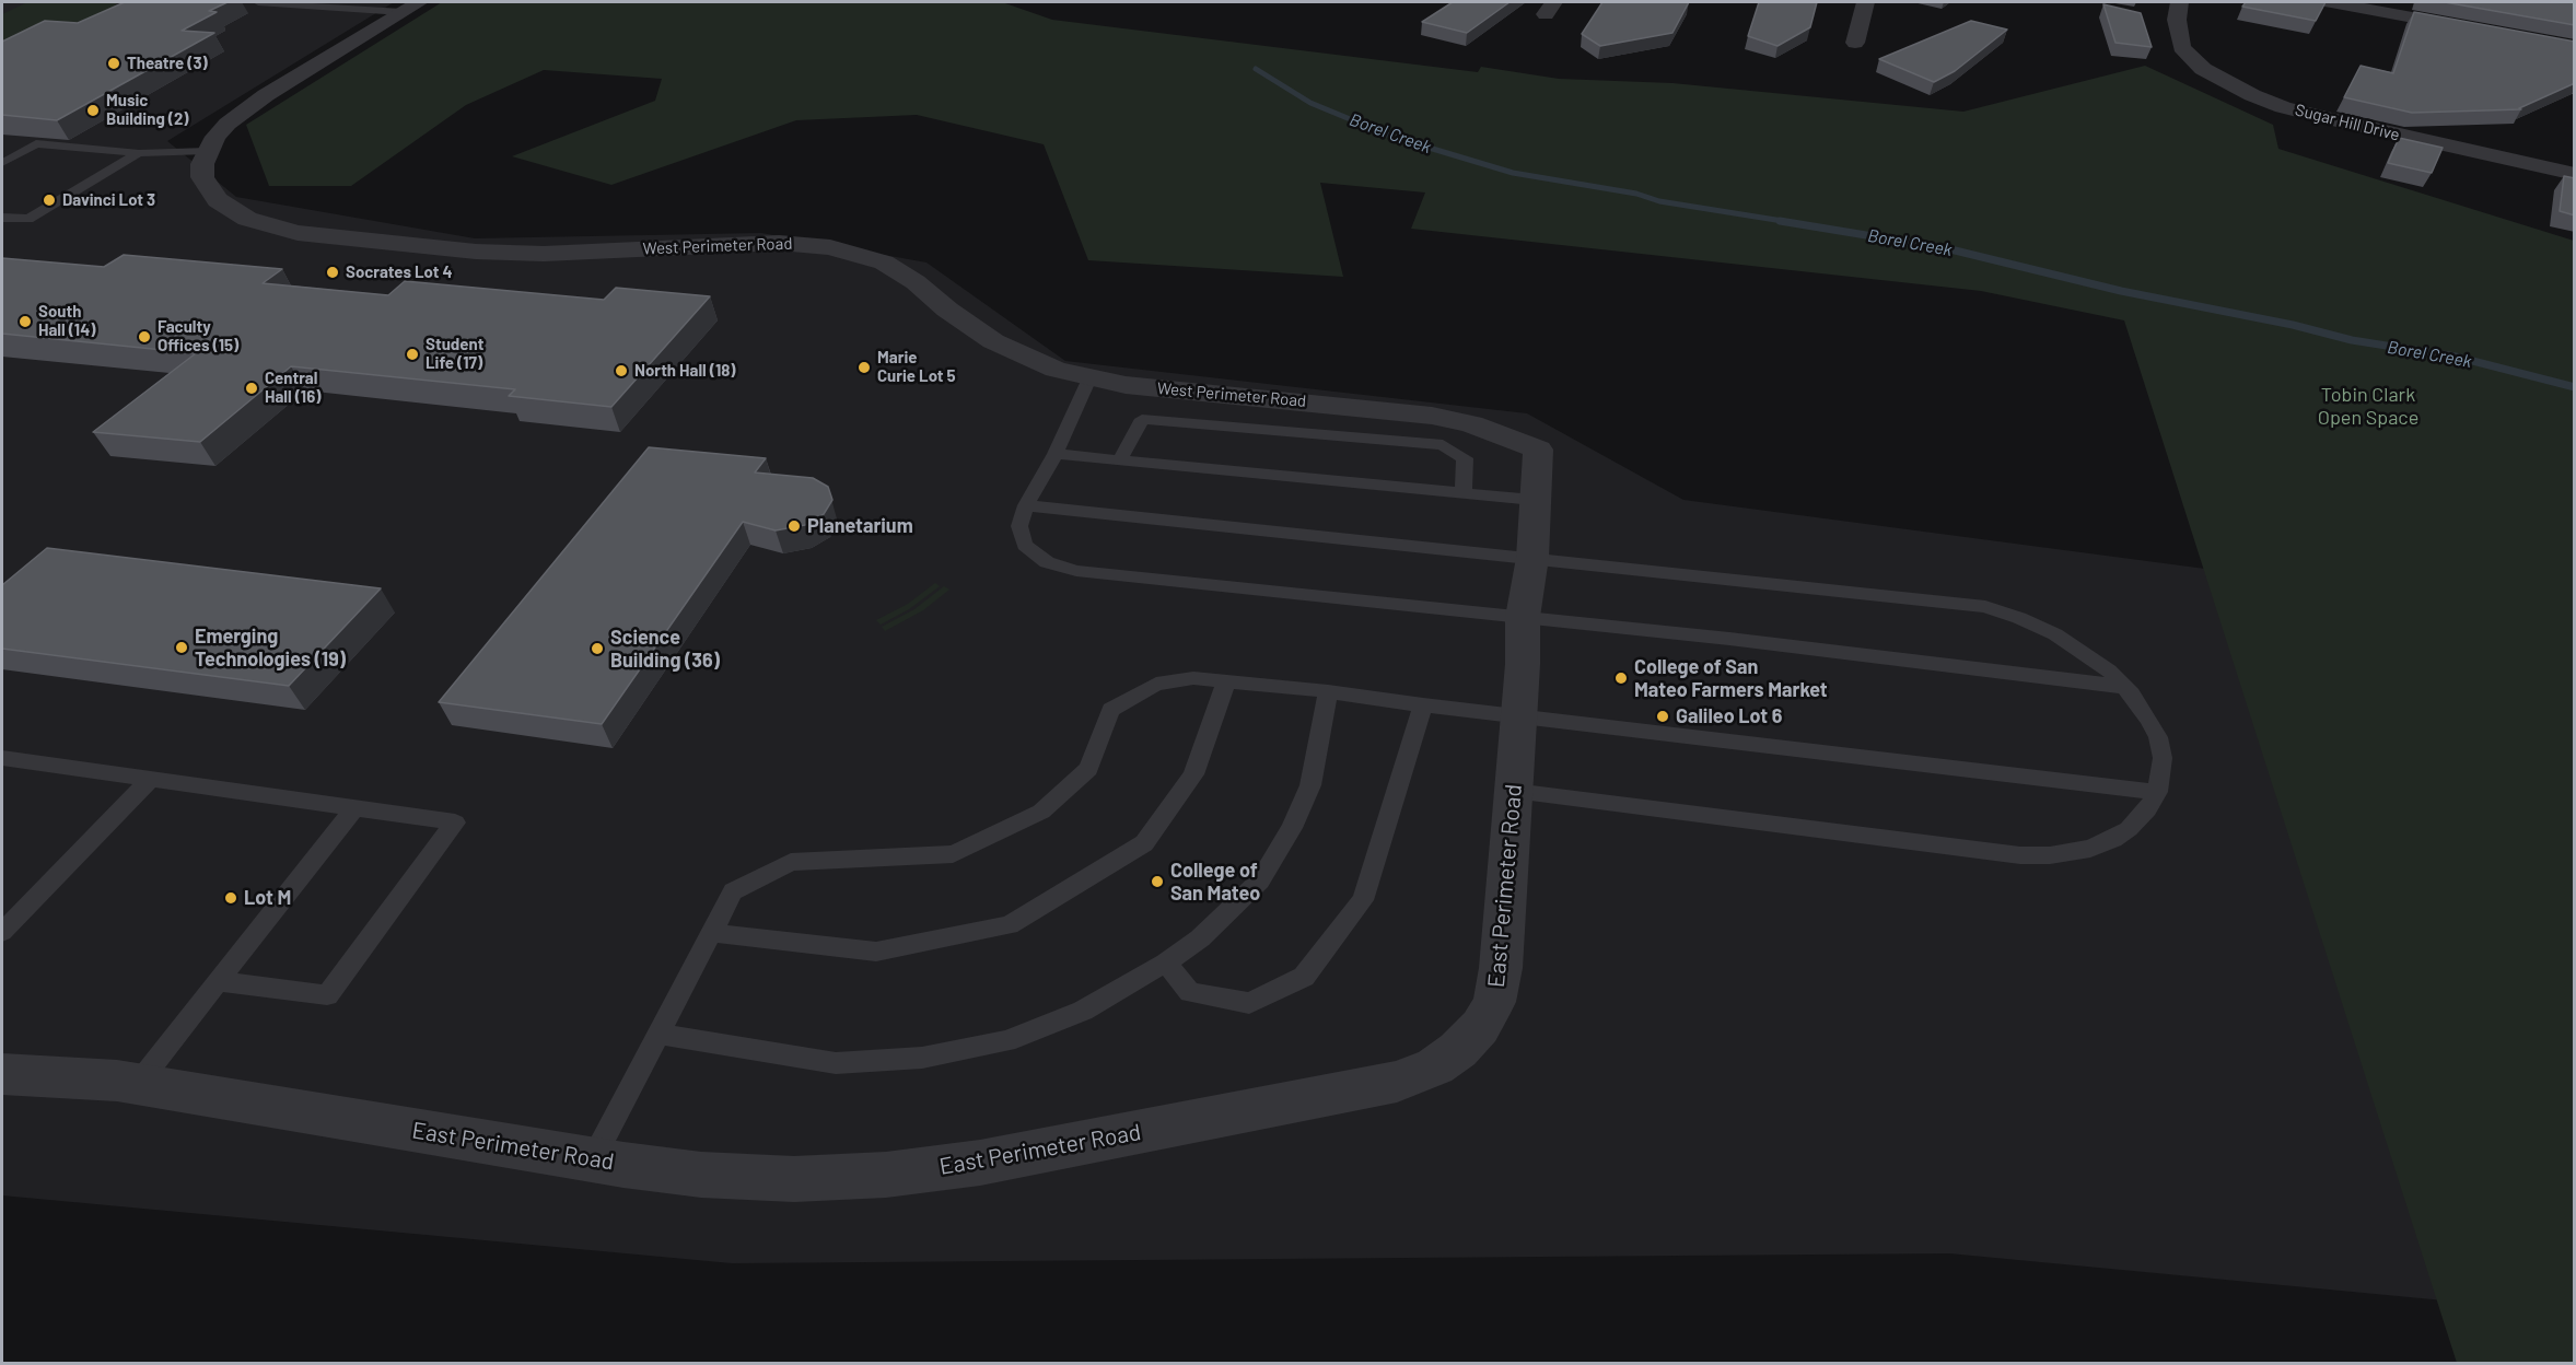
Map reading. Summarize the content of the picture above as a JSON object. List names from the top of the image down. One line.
{"streets":{"street":["Sugar Hill Drive","West Perimeter Road","East Perimeter Road"]},"crossings":[["West Perimeter Road","East Perimeter Road"]],"water":["Borel Creek"],"parks":["Tobin Clark Open Space"],"places":["Theatre (3)","Music Building (2)","Davinci Lot 3","Socrates Lot 4","South Hall (14)","Faculty Offices (15)","Student Life (17)","Marie Curie Lot 5","North Hall (18)","Central Hall (16)","Planetarium","Emerging Technologies (19)","Science Building (36)","College of San Mateo Farmers Market","Galileo Lot 6","College of San Mateo","Lot M"]}
